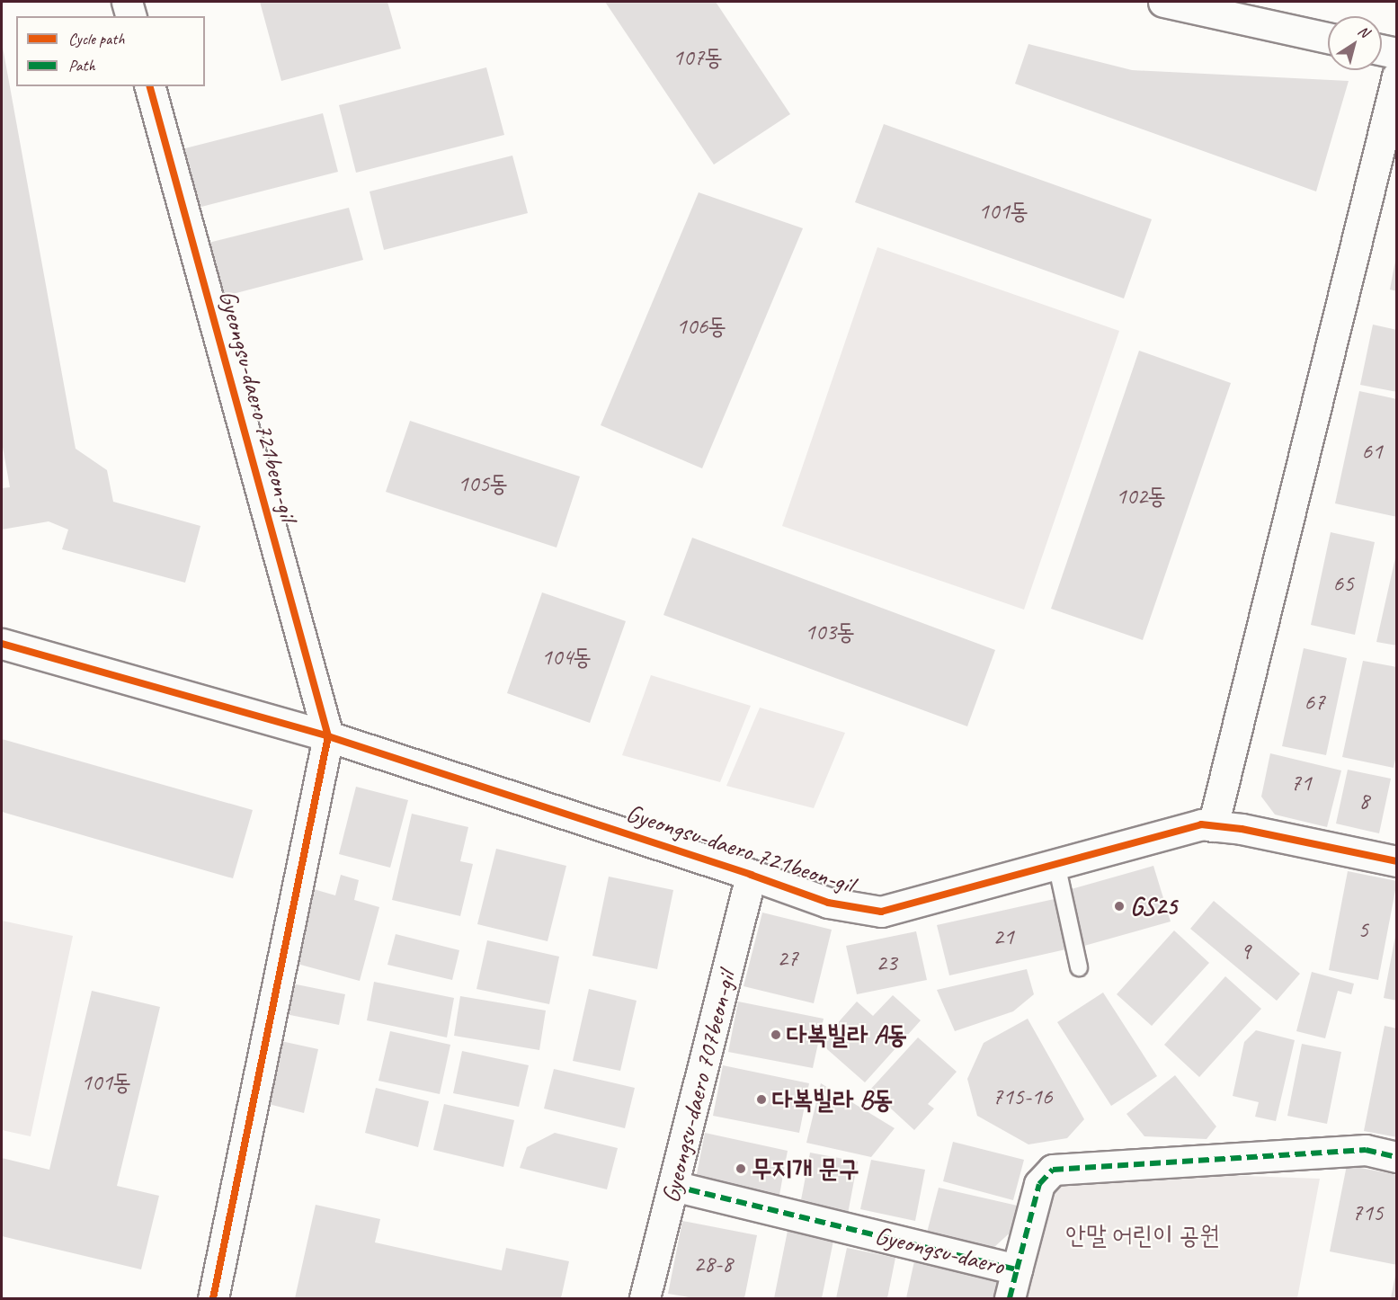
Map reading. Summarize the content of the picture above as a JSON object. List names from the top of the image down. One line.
{"streets":{"street":["Gyeongsu-daero 721beon-gil","Gyeongsu-daero 707beon-gil","Gyeongsu-daero"]},"crossings":[["Gyeongsu-daero 721beon-gil","Gyeongsu-daero 707beon-gil"],["Gyeongsu-daero 707beon-gil","Gyeongsu-daero"]],"parks":["안말 어린이 공원"],"places":["GS25","다복빌라 A동","다복빌라 B동","무지개 문구"],"house_numbers":["107동","101동","106동","61","105동","102동","65","103동","104동","67","71","8","5","21","9","27","23","101동","715-16","715","28-8"],"legend":["Cycle path","Path"],"north":"top right"}
